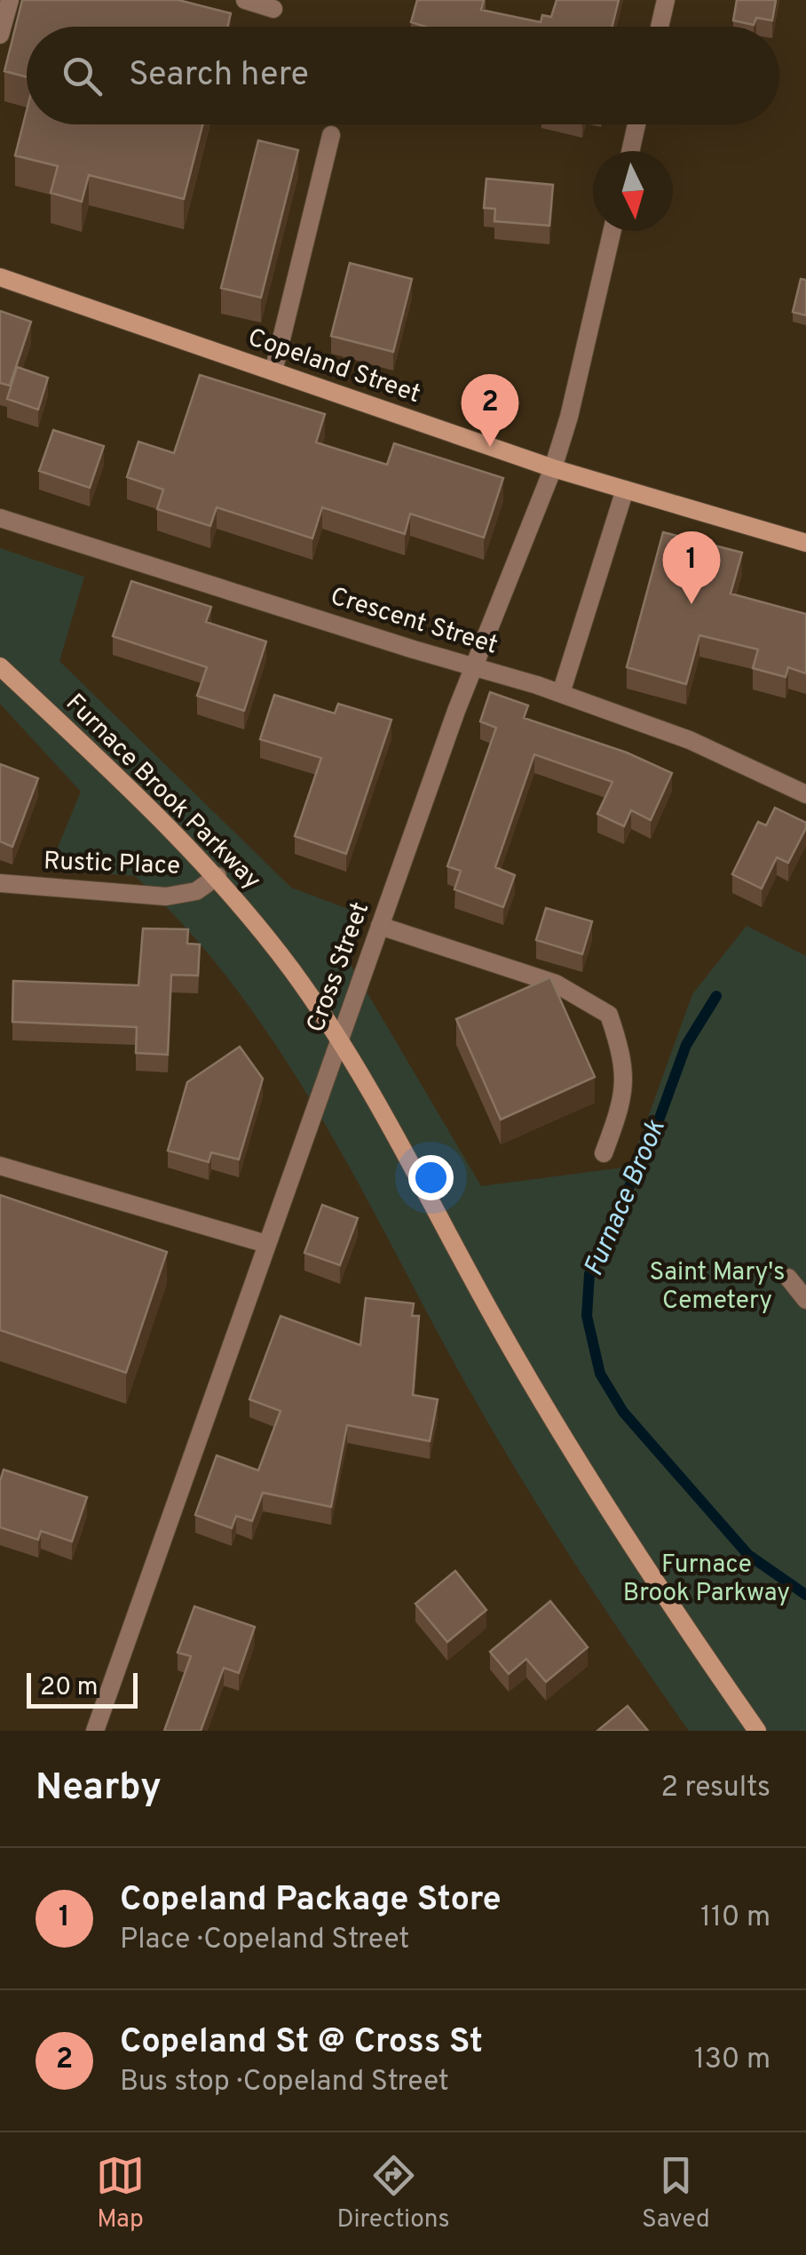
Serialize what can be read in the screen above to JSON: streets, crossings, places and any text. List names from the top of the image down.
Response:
{
  "streets": {
    "main road": ["Copeland Street", "Furnace Brook Parkway"],
    "street": ["Crescent Street", "Rustic Place", "Cross Street"]
  },
  "crossings": [
    ["Copeland Street", "Cross Street"],
    ["Crescent Street", "Cross Street"],
    ["Furnace Brook Parkway", "Rustic Place"],
    ["Furnace Brook Parkway", "Cross Street"]
  ],
  "water": ["Furnace Brook"],
  "parks": ["Saint Mary's Cemetery", "Furnace Brook Parkway"],
  "scale_bar": "20 m",
  "north": "bottom",
  "page": {
    "search": "Search here",
    "pins": ["2", "1"],
    "scale": "20 m",
    "heading": ["Nearby", "2 results"],
    "list": [
      {
        "mark": "1",
        "name": "Copeland Package Store",
        "note": "Place · Copeland Street",
        "value": "110 m"
      },
      {
        "mark": "2",
        "name": "Copeland St @ Cross St",
        "note": "Bus stop · Copeland Street",
        "value": "130 m"
      }
    ],
    "nav": ["Map", "Directions", "Saved"]
  }
}
